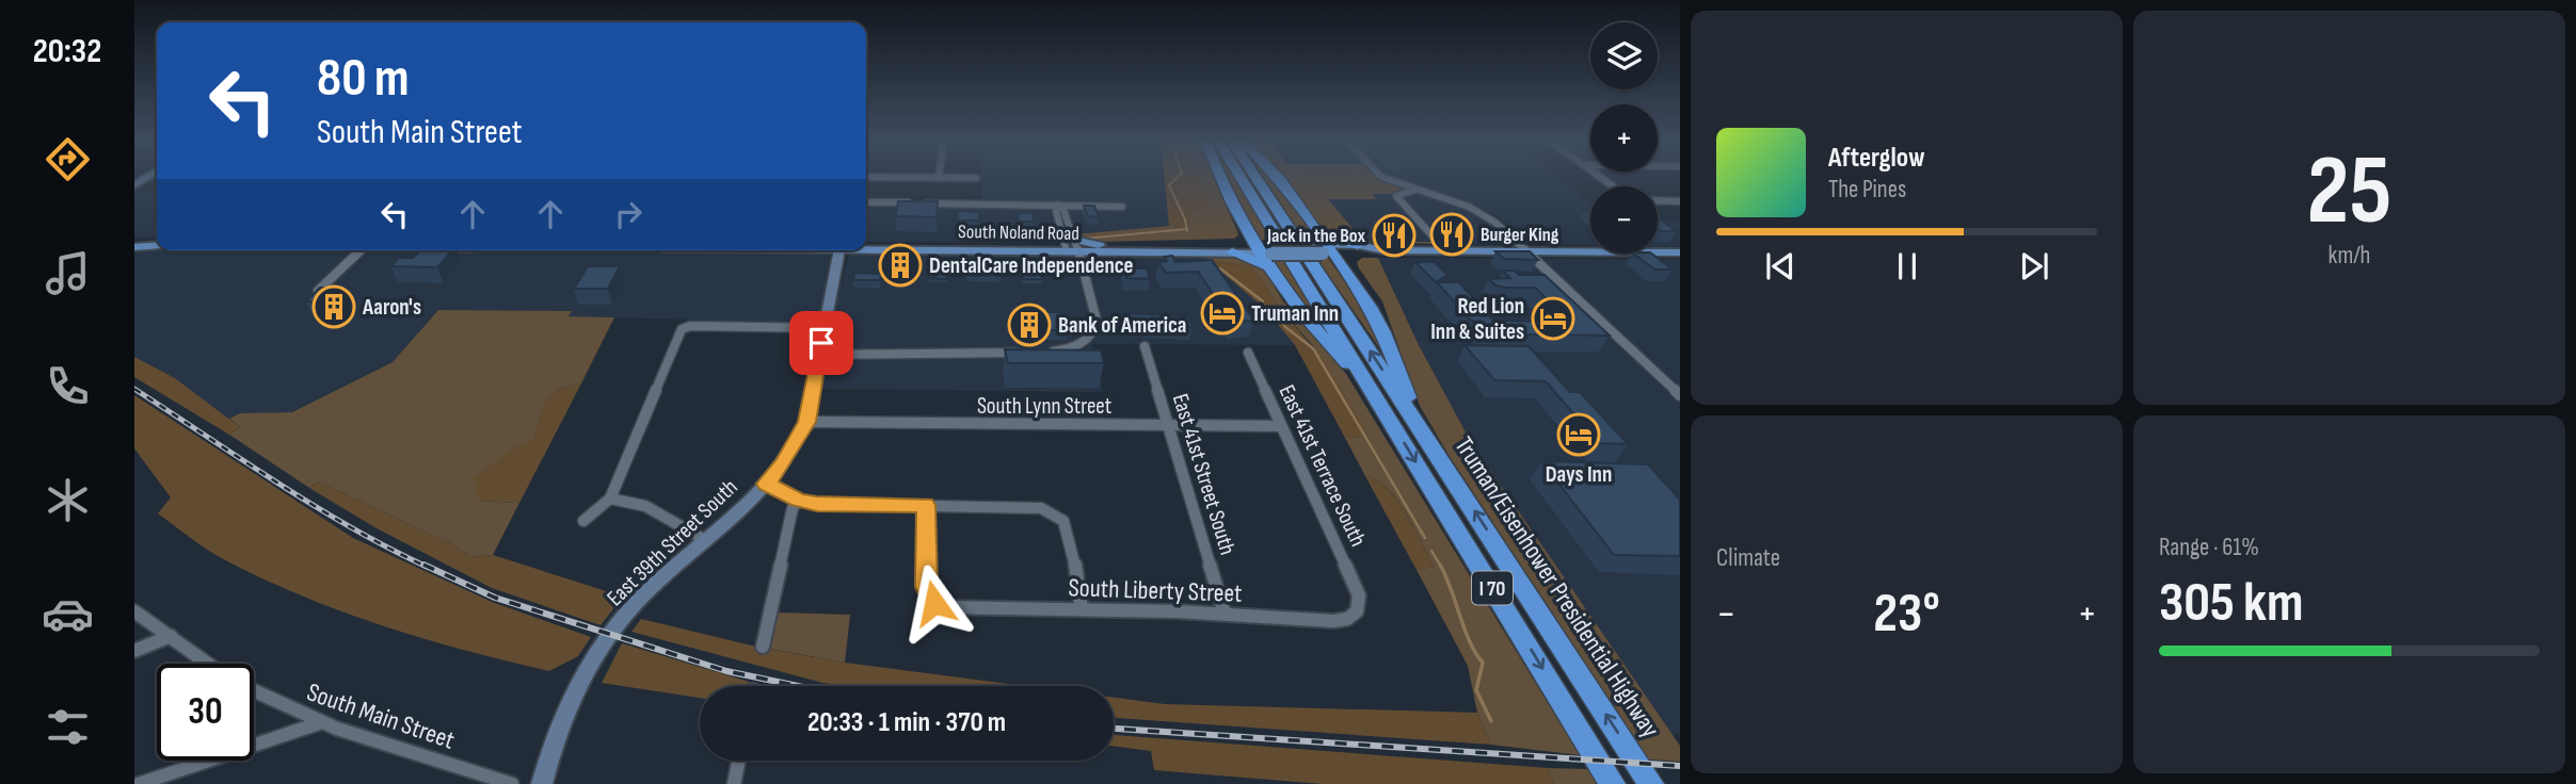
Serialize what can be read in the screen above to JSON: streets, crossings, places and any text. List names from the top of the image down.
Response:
{
  "streets": {
    "highway": ["Truman/Eisenhower Presidential Highway", "I 70"],
    "main road": ["South Noland Road", "East 39th Street South"],
    "street": [
      "South Lynn Street",
      "East 41st Terrace South",
      "East 41st Street South",
      "South Liberty Street",
      "South Main Street"
    ]
  },
  "crossings": [
    ["South Lynn Street", "East 41st Terrace South"],
    ["South Lynn Street", "East 41st Street South"],
    ["South Lynn Street", "East 39th Street South"],
    ["East 41st Terrace South", "South Liberty Street"],
    ["East 41st Street South", "South Liberty Street"],
    ["Truman/Eisenhower Presidential Highway", "I 70"]
  ],
  "places": {
    "restaurant": ["Burger King", "Jack in the Box"],
    "building": ["DentalCare Independence", "Aaron's", "Bank of America"],
    "hotel": ["Truman Inn", "Red Lion Inn & Suites", "Days Inn"]
  },
  "page": {
    "tabs": "20:32",
    "tile": [
      ["25", "km/h"],
      "Climate",
      ["Range · 61%", "305 km"]
    ],
    "map_buttons": ["+", "−"],
    "turn": ["80 m", "South Main Street"],
    "song": ["Afterglow", "The Pines"],
    "heat": ["−", "23°", "+"],
    "limit": "30",
    "trip": "20:33 · 1 min · 370 m"
  }
}
